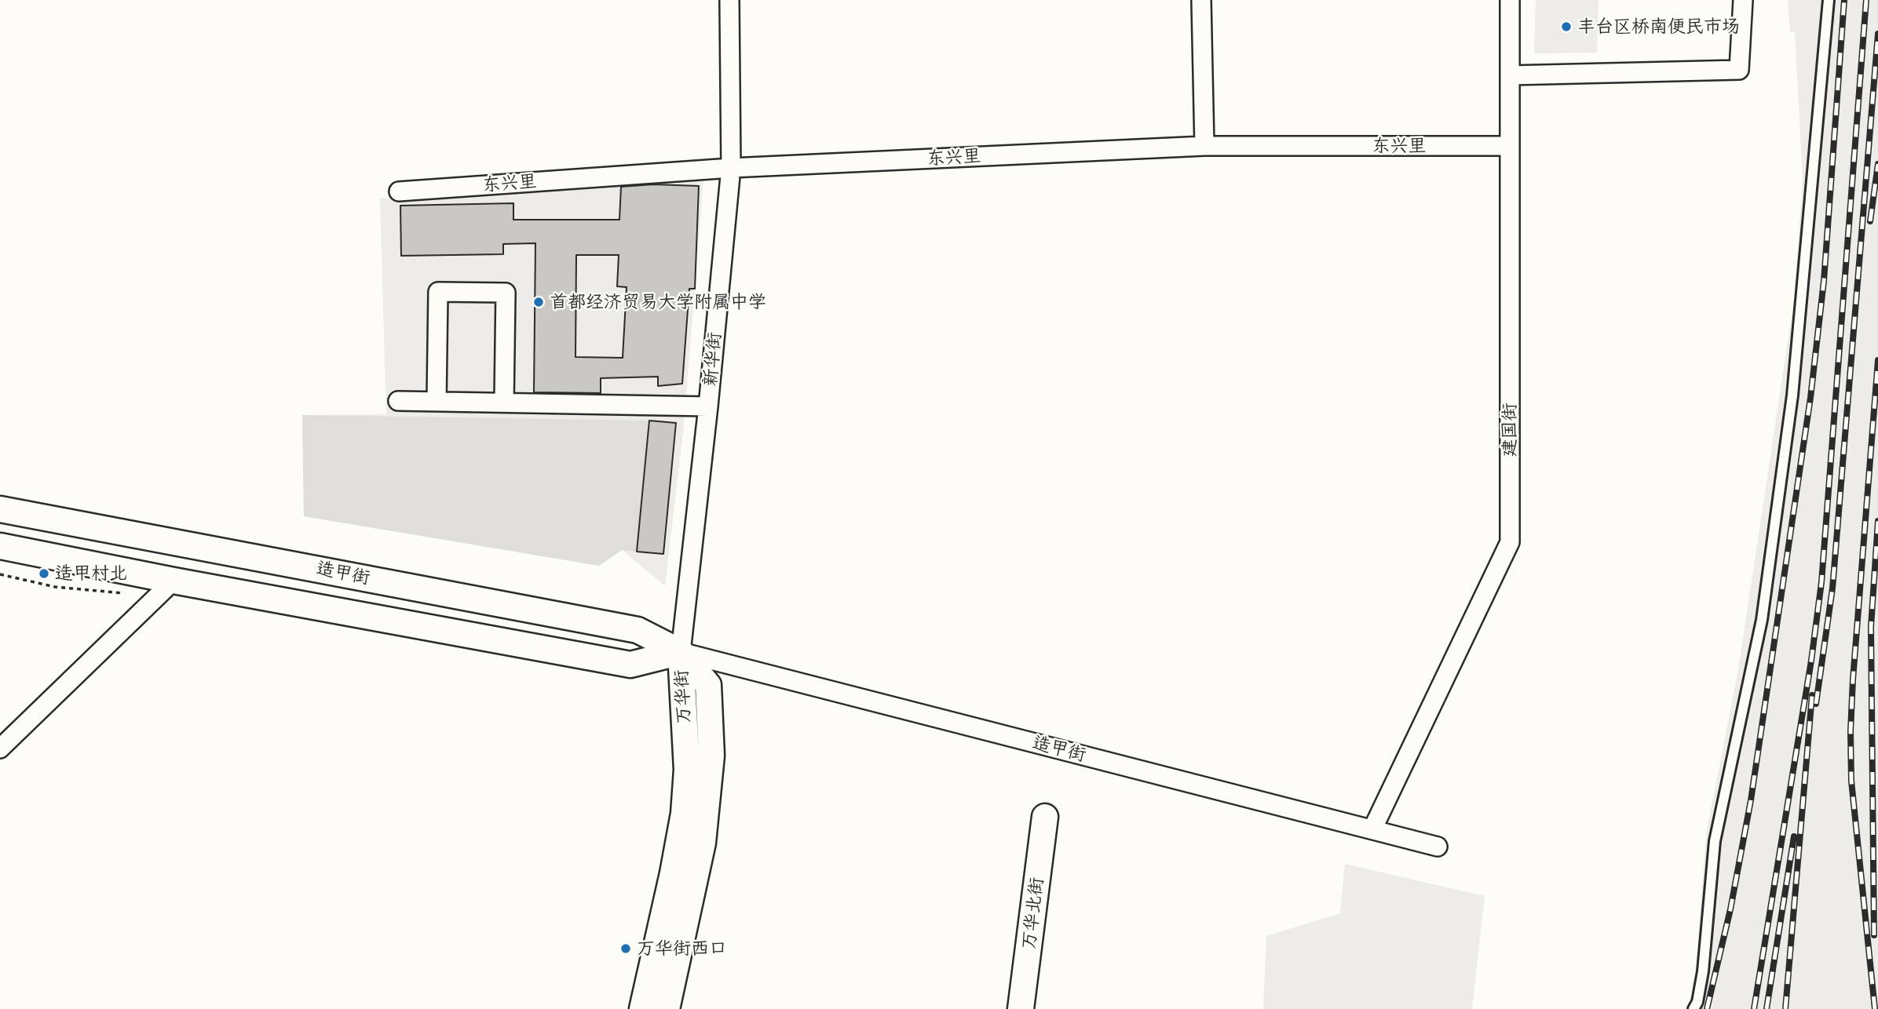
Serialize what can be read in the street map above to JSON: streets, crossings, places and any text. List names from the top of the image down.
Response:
{
  "streets": {
    "main road": ["造甲街", "万华街", "万华北街"],
    "street": ["东兴里", "新华街", "建国街"]
  },
  "crossings": [
    ["东兴里", "新华街"],
    ["东兴里", "建国街"],
    ["新华街", "造甲街"],
    ["新华街", "万华街"],
    ["建国街", "造甲街"],
    ["造甲街", "万华街"]
  ],
  "places": [
    "丰台区桥南便民市场",
    "首都经济贸易大学附属中学",
    "造甲村北",
    "万华街西口"
  ]
}
